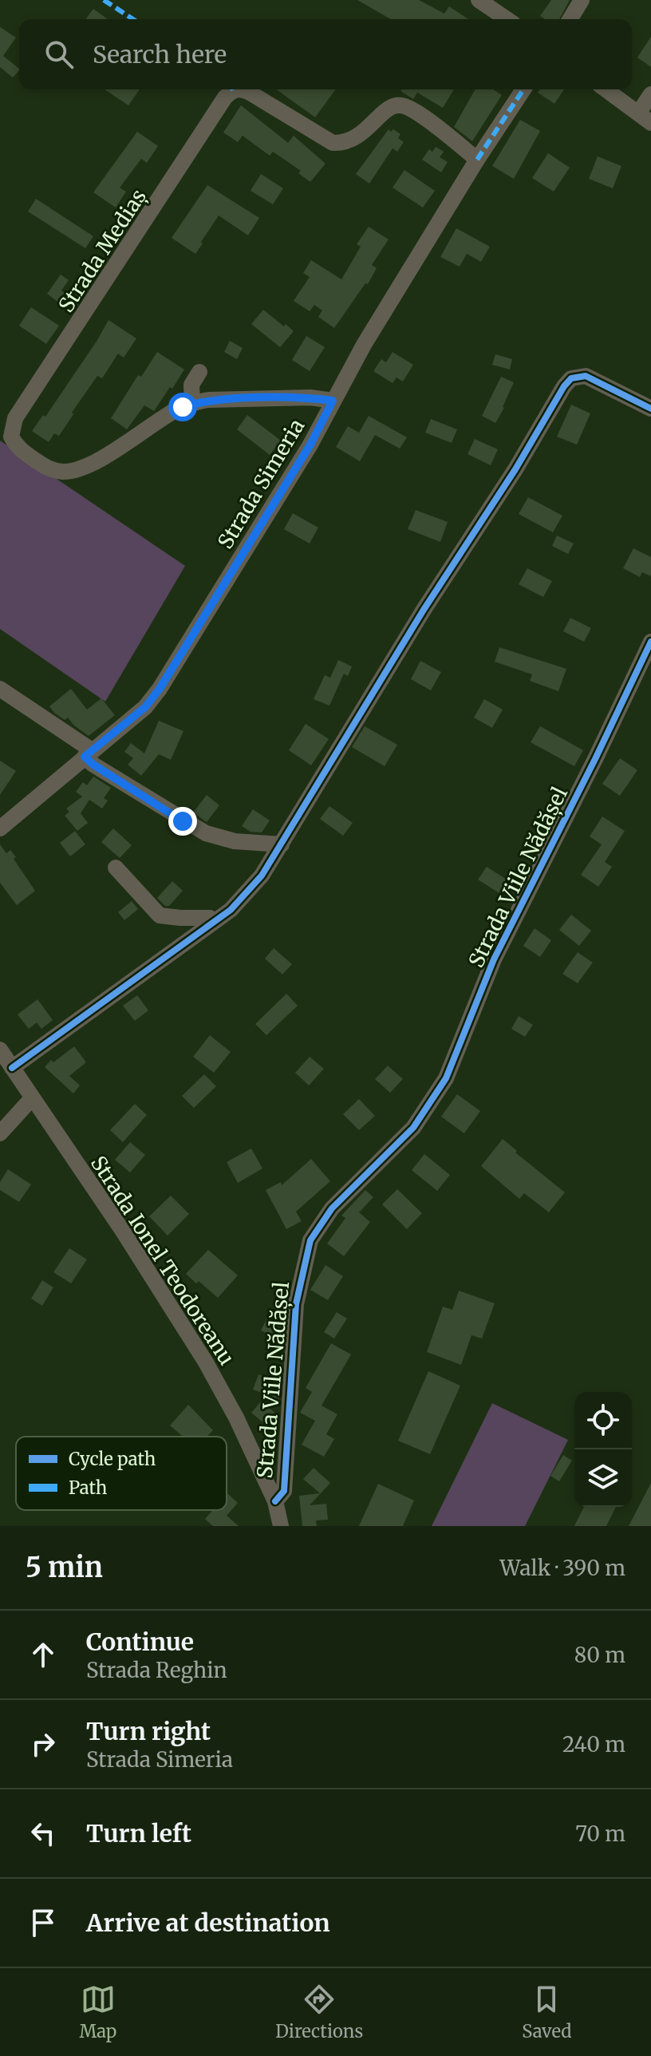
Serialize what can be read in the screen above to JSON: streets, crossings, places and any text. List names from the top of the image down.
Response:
{
  "streets": {
    "street": [
      "Strada Mediaș",
      "Strada Simeria",
      "Strada Viile Nădășel",
      "Strada Ionel Teodoreanu"
    ]
  },
  "crossings": [
    ["Strada Mediaș", "Strada Simeria"],
    ["Strada Viile Nădășel", "Strada Ionel Teodoreanu"]
  ],
  "legend": ["Cycle path", "Path"],
  "page": {
    "search": "Search here",
    "heading": ["5 min", "Walk · 390 m"],
    "list": [
      ["Continue", "Strada Reghin", "80 m"],
      ["Turn right", "Strada Simeria", "240 m"],
      ["Turn left", "70 m"],
      "Arrive at destination"
    ],
    "nav": ["Map", "Directions", "Saved"]
  }
}
